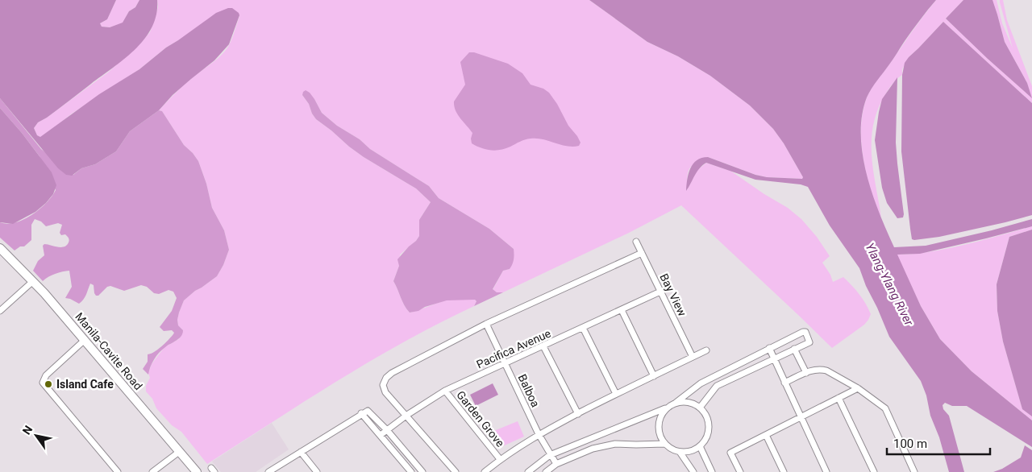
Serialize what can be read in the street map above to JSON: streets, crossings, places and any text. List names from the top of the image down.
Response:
{
  "streets": {
    "main road": ["Manila-Cavite Road"],
    "street": [
      "Bay View",
      "Pacifica Avenue",
      "Balboa",
      "Garden Grove"
    ]
  },
  "crossings": [
    ["Bay View", "Pacifica Avenue"],
    ["Pacifica Avenue", "Balboa"],
    ["Pacifica Avenue", "Garden Grove"]
  ],
  "water": ["Ylang-Ylang River"],
  "places": ["Island Cafe"],
  "scale_bar": "100 m",
  "north": "top left"
}
